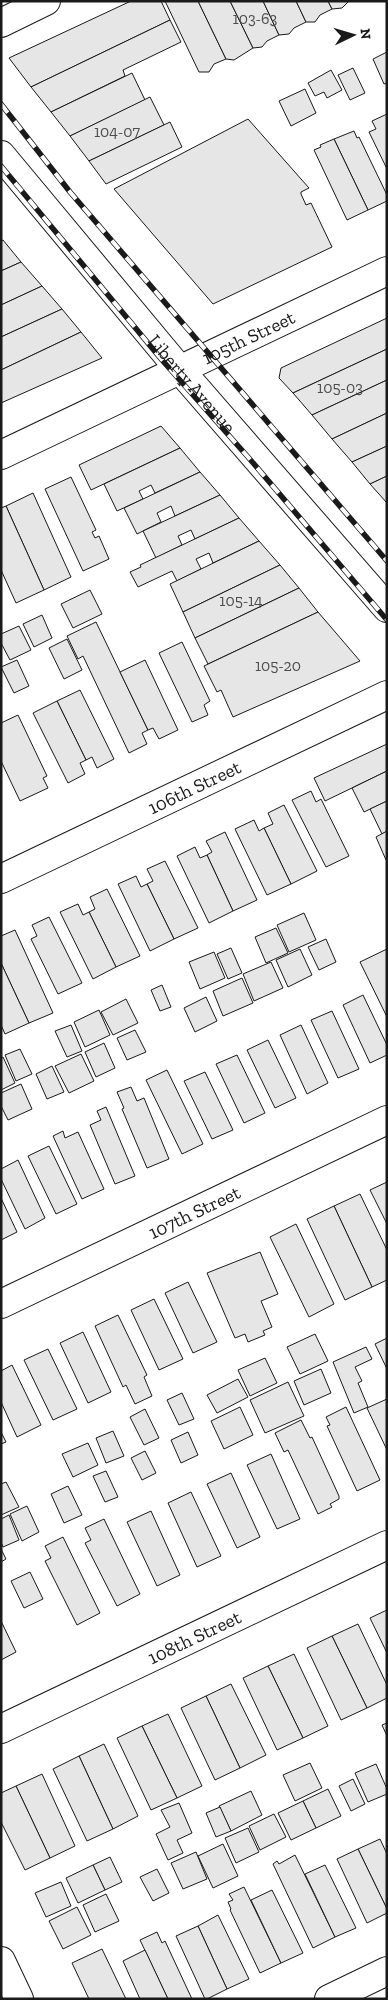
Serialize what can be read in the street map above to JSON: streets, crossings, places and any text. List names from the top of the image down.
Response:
{
  "streets": {
    "street": [
      "105th Street",
      "Liberty Avenue",
      "106th Street",
      "107th Street",
      "108th Street"
    ]
  },
  "crossings": [
    ["105th Street", "Liberty Avenue"]
  ],
  "house_numbers": [
    "103-63",
    "104-07",
    "105-03",
    "105-14",
    "105-20"
  ],
  "north": "right"
}
